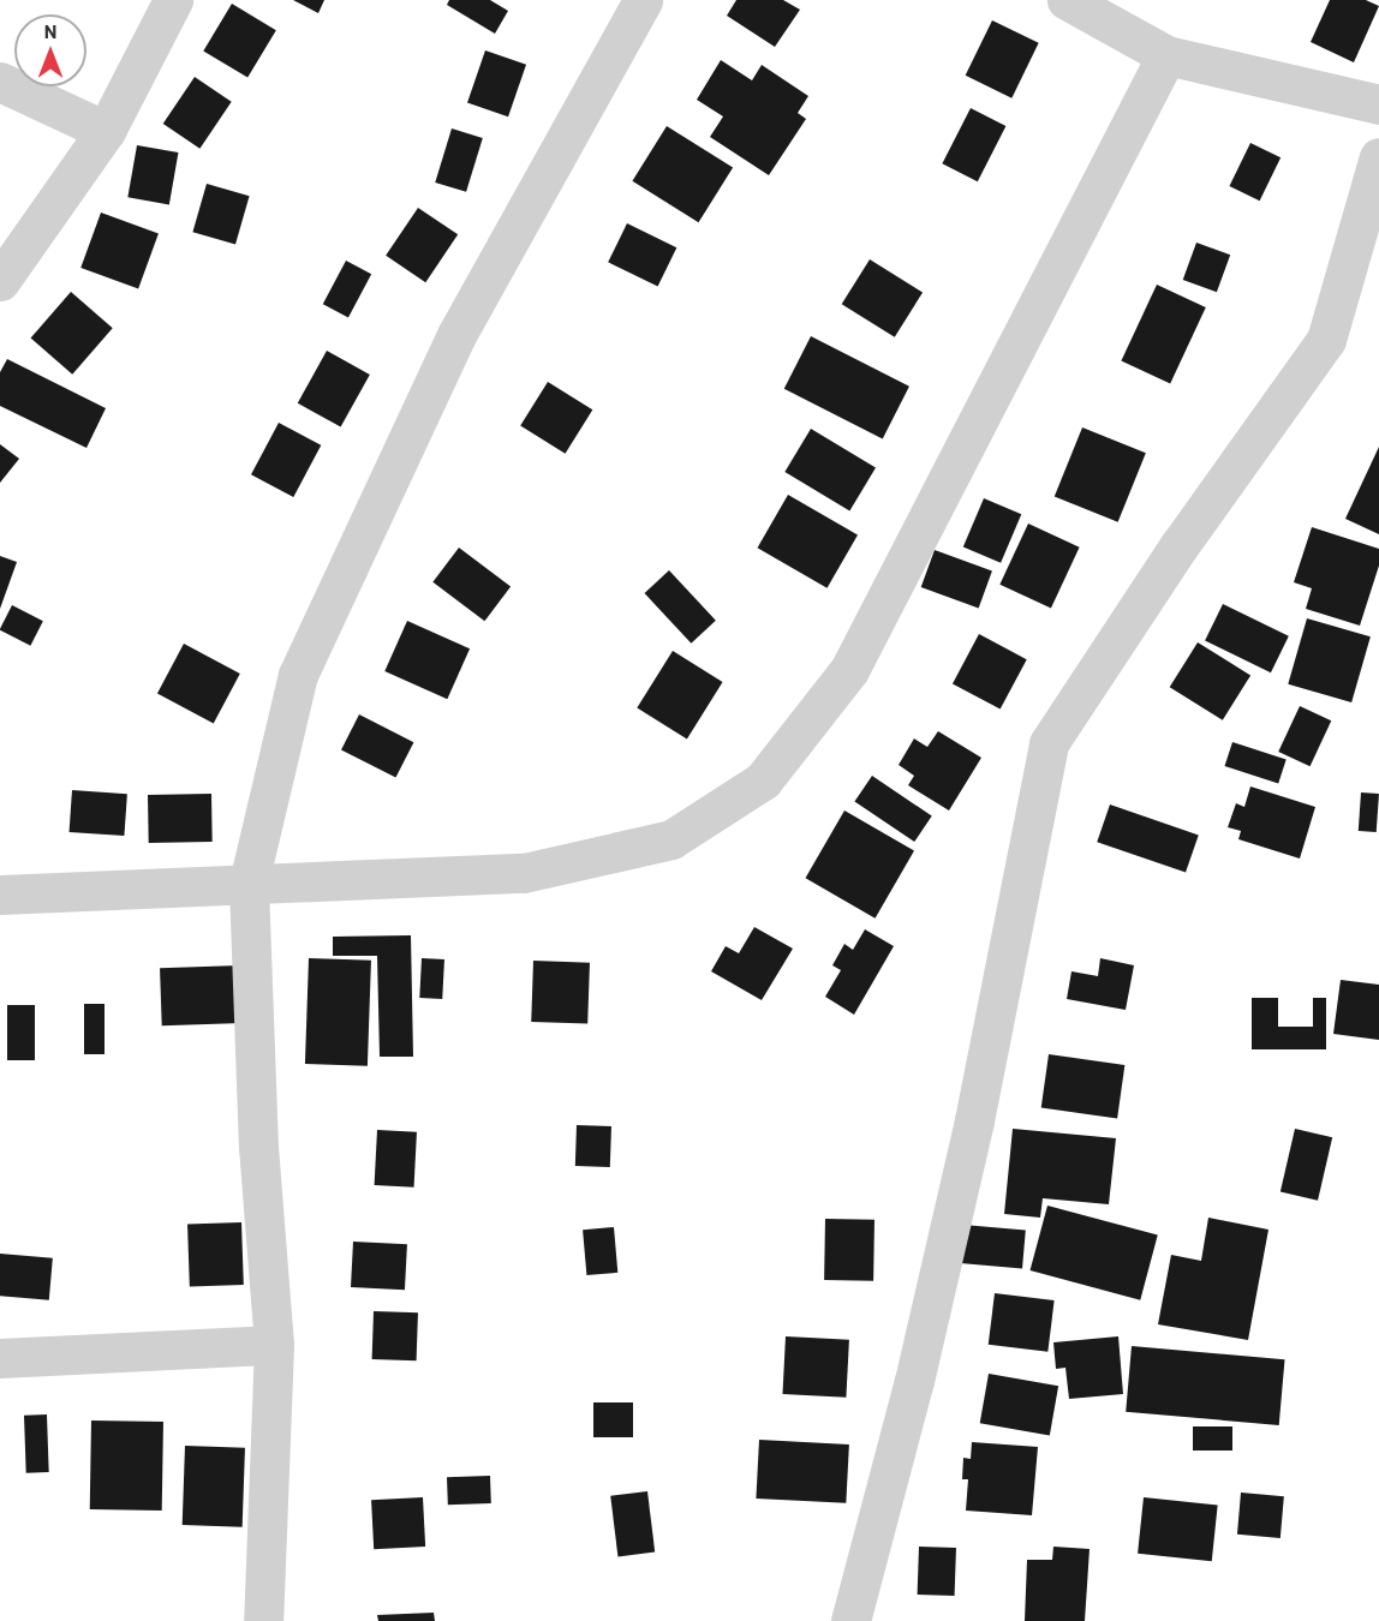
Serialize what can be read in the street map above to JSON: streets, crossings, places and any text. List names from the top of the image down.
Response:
{
  "north": "top"
}
